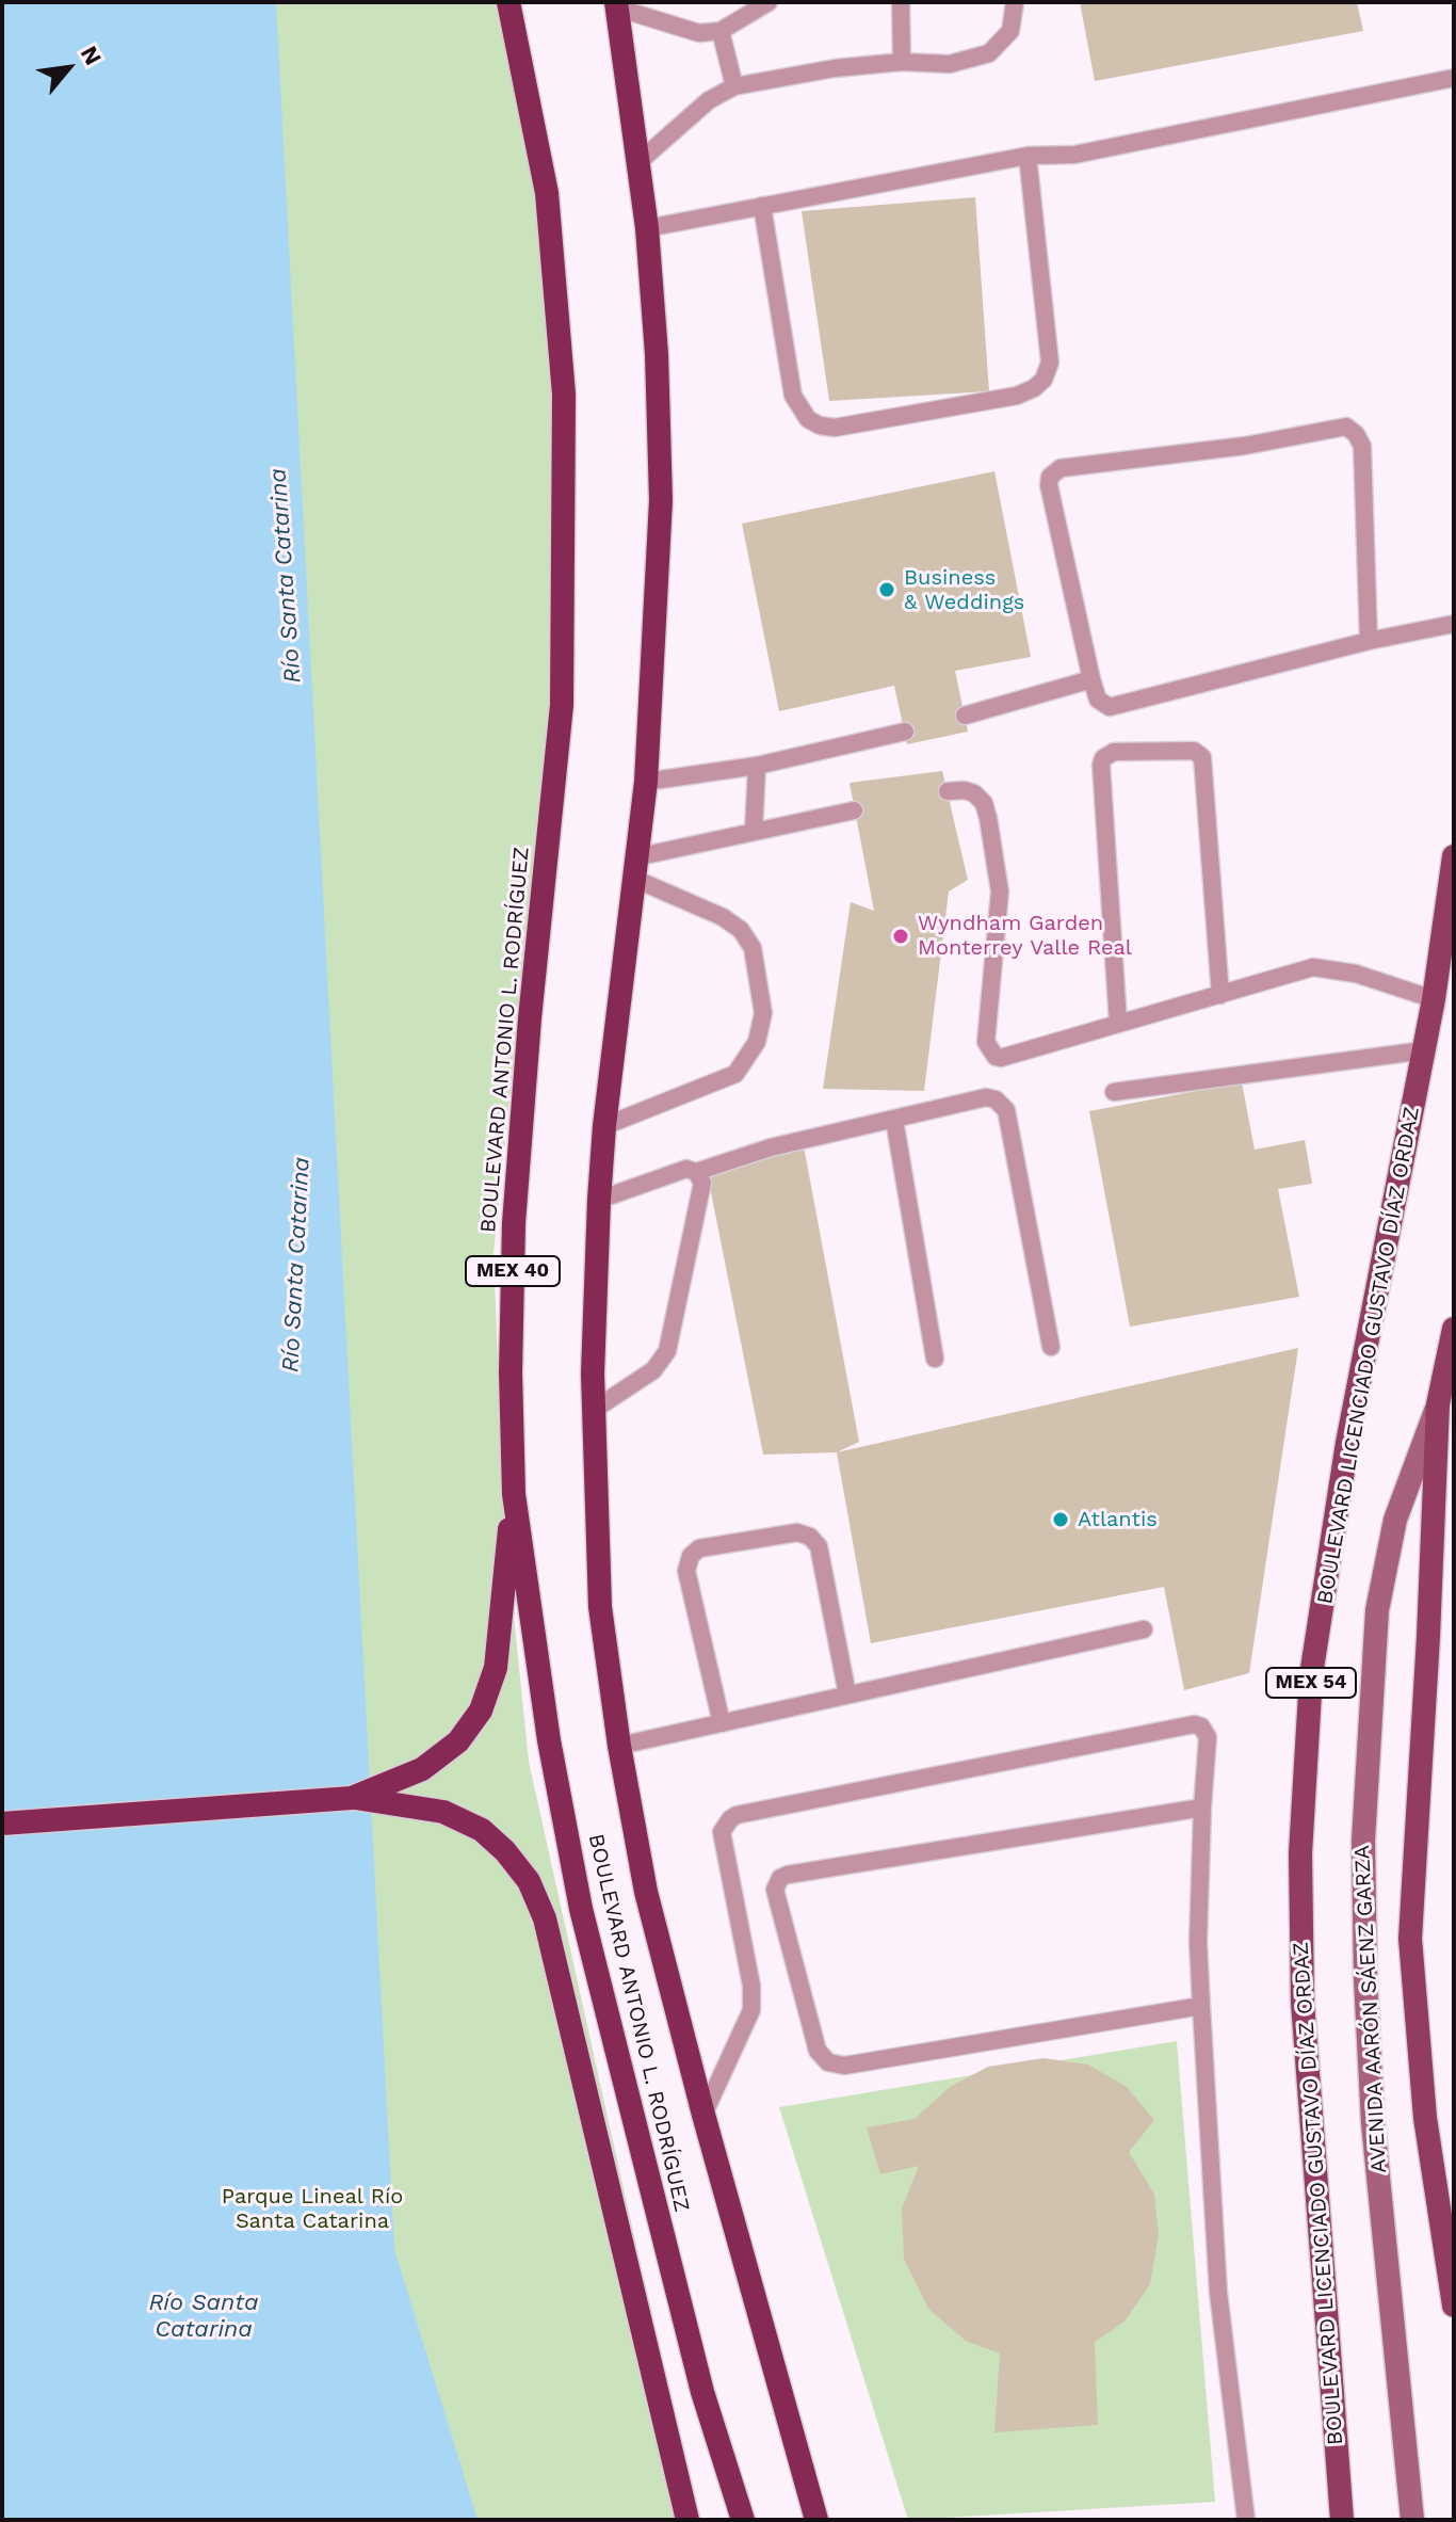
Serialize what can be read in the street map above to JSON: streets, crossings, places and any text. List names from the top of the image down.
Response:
{
  "streets": {
    "highway": ["BOULEVARD ANTONIO L. RODRÍGUEZ", "MEX 40"],
    "main road": ["BOULEVARD LICENCIADO GUSTAVO DÍAZ ORDAZ", "MEX 54", "AVENIDA AARÓN SÁENZ GARZA"]
  },
  "water": ["Río Santa Catarina"],
  "parks": ["Parque Lineal Río Santa Catarina"],
  "places": ["Business & Weddings", "Wyndham Garden Monterrey Valle Real", "Atlantis"],
  "north": "top right"
}
